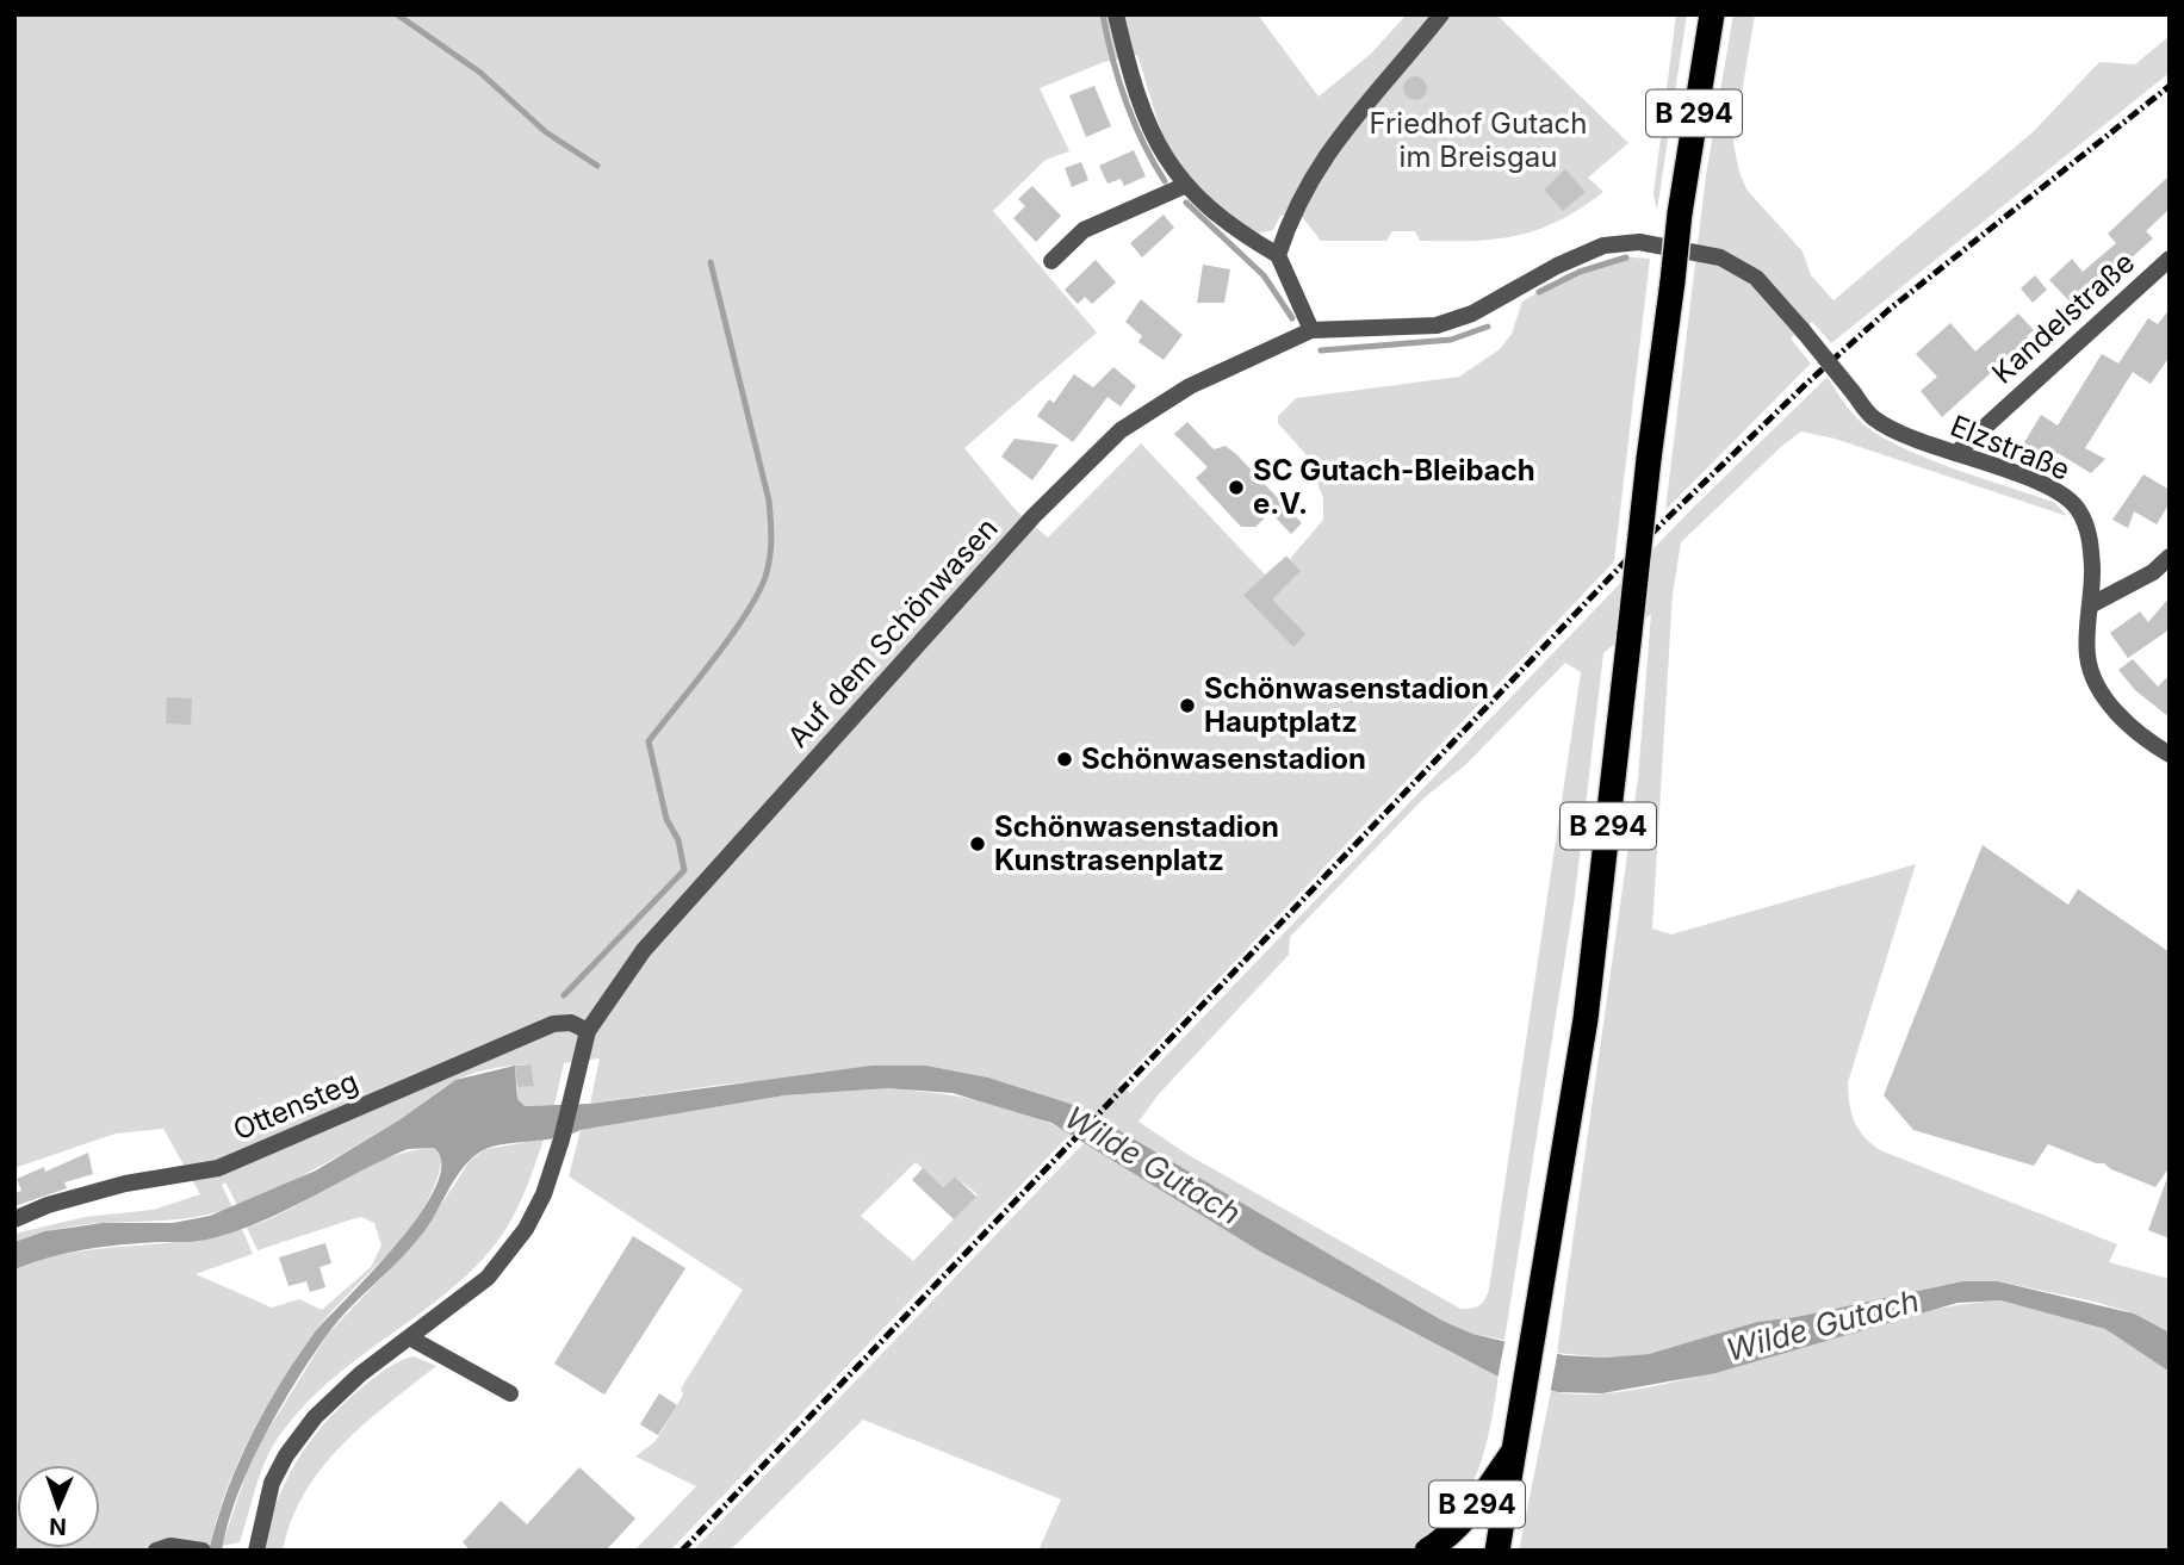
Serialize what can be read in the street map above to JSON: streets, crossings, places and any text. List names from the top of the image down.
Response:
{
  "streets": {
    "highway": ["B 294"],
    "street": [
      "Kandelstraße",
      "Elzstraße",
      "Auf dem Schönwasen",
      "Ottensteg"
    ]
  },
  "crossings": [
    ["Kandelstraße", "Elzstraße"],
    ["Elzstraße", "Auf dem Schönwasen"],
    ["Auf dem Schönwasen", "Ottensteg"]
  ],
  "water": ["Wilde Gutach"],
  "parks": ["Friedhof Gutach im Breisgau"],
  "places": [
    "SC Gutach-Bleibach e.V.",
    "Schönwasenstadion Hauptplatz",
    "Schönwasenstadion",
    "Schönwasenstadion Kunstrasenplatz"
  ],
  "north": "bottom"
}
